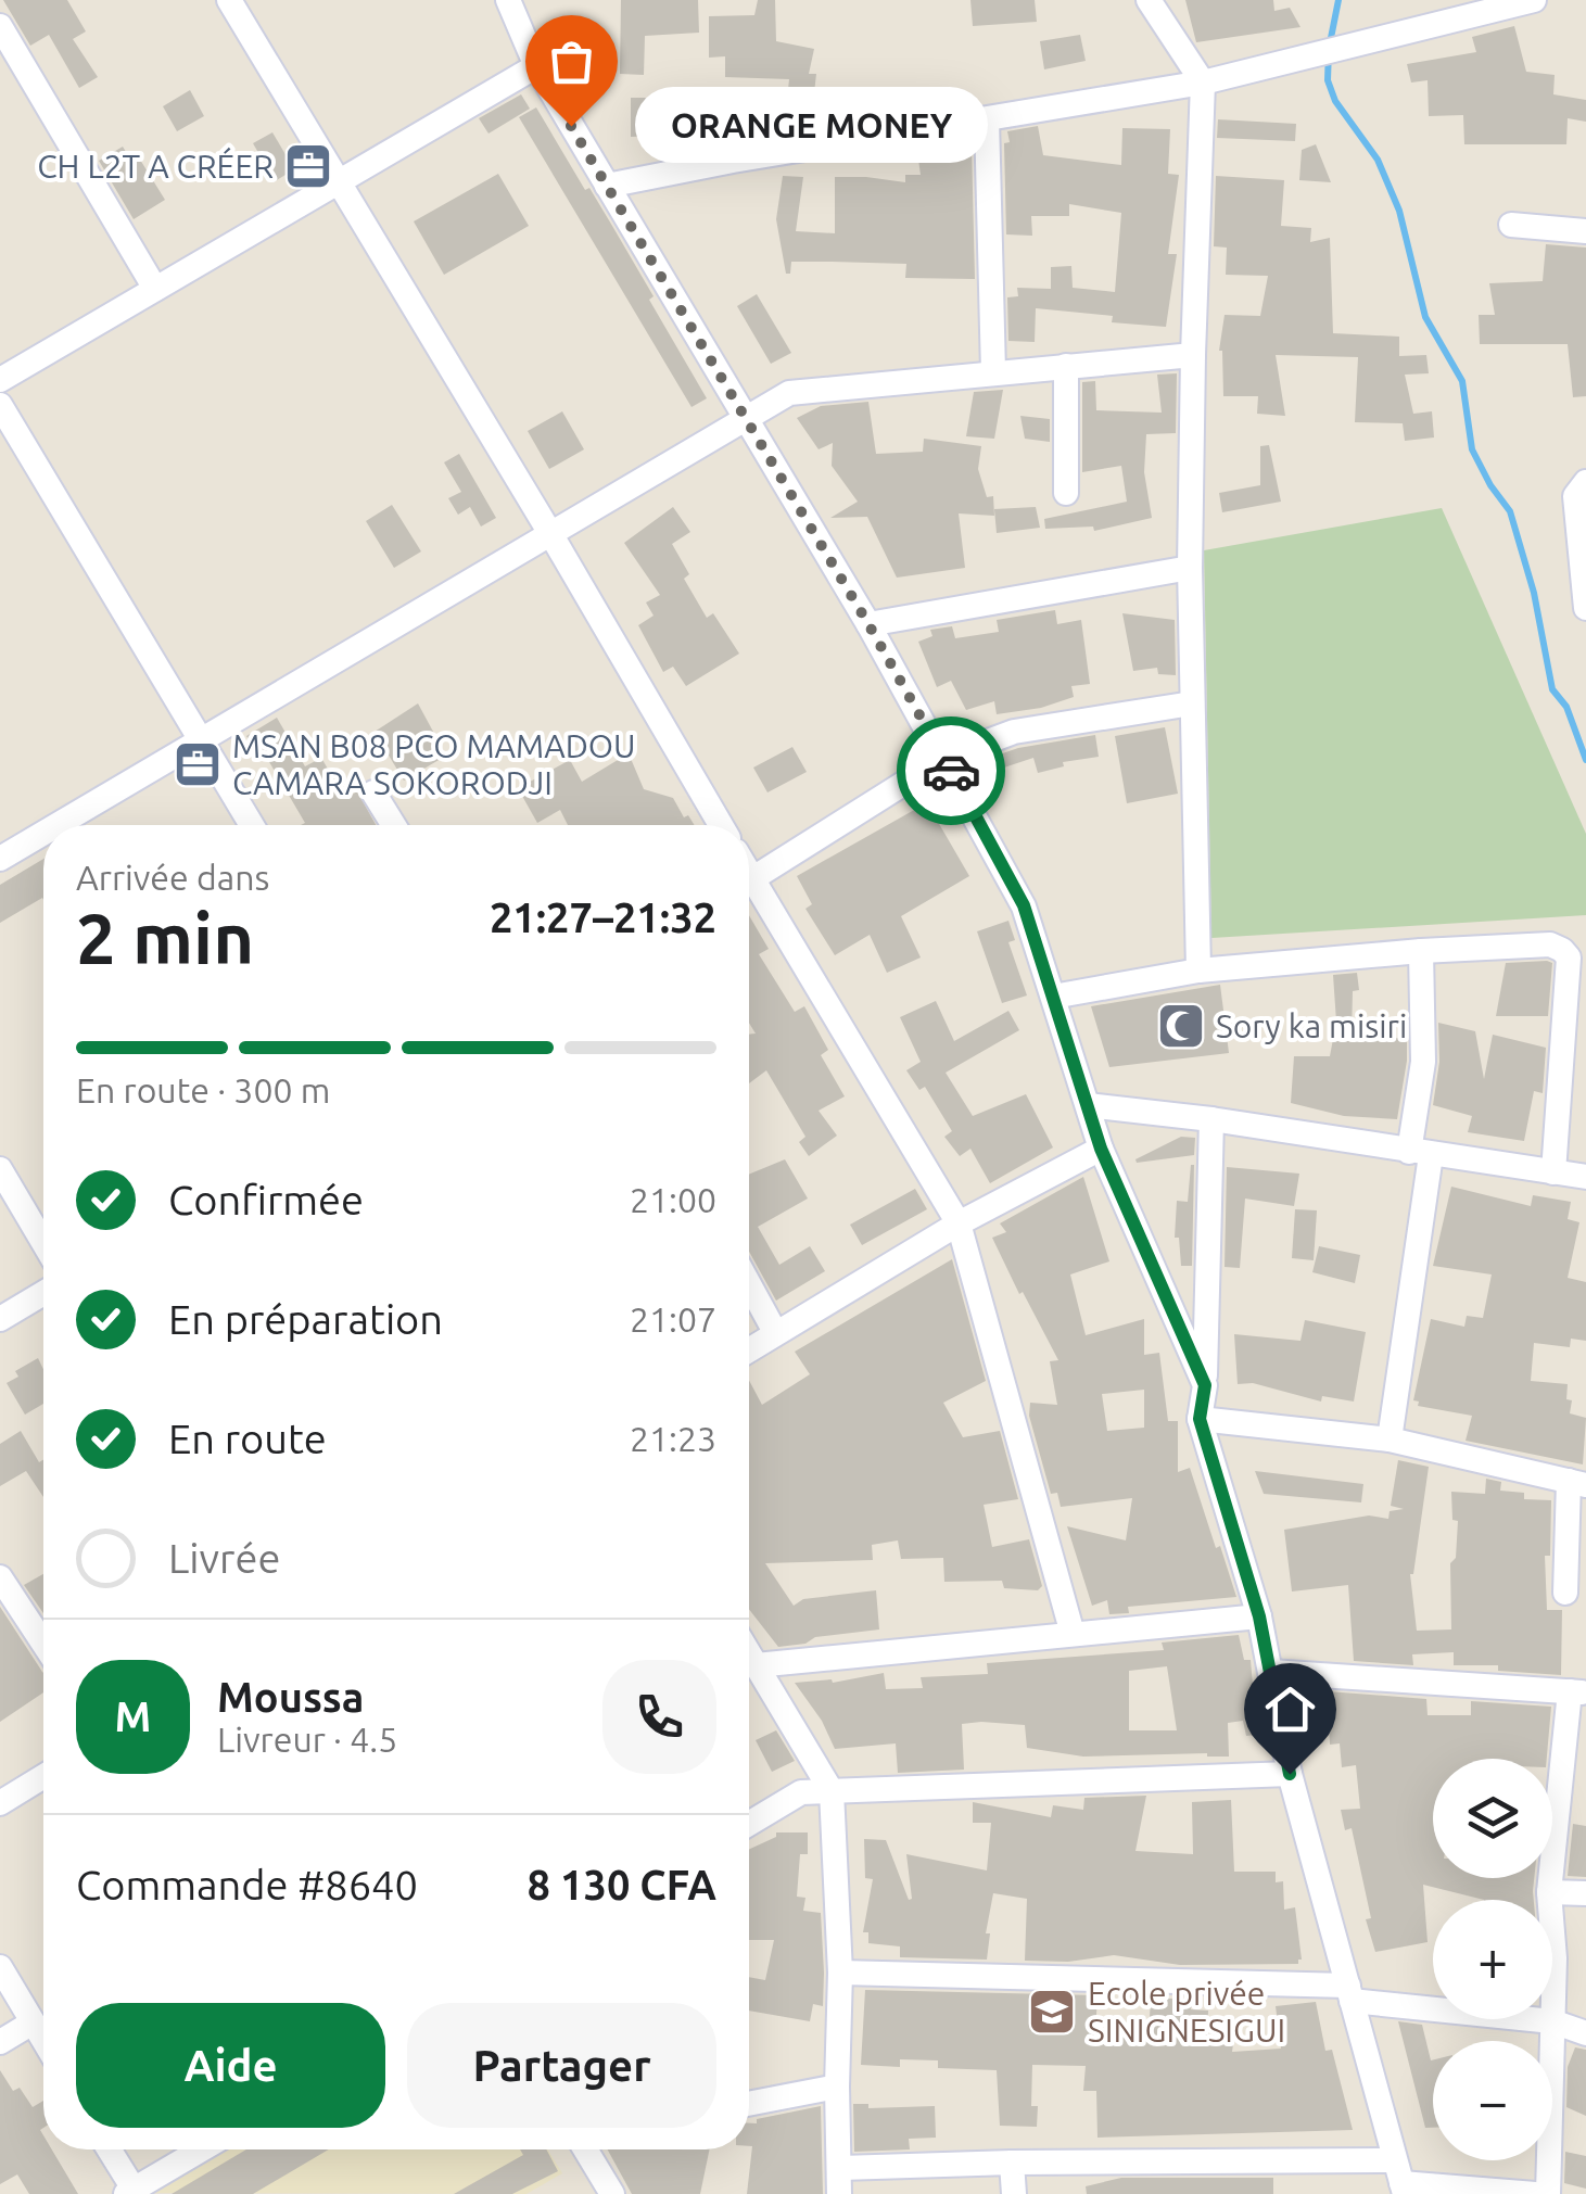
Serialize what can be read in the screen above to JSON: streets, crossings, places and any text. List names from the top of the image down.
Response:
{
  "places": {
    "other": ["ORANGE MONEY"],
    "office": ["CH L2T A CRÉER", "MSAN B08 PCO MAMADOU CAMARA SOKORODJI"],
    "mosque": ["Sory ka misiri"],
    "school or university": ["Ecole privée SINIGNESIGUI"]
  },
  "page": {
    "bubble": "ORANGE MONEY",
    "heading": ["2 min", "Arrivée dans", "21:27–21:32"],
    "panel": [
      "Moussa",
      "Livreur · 4.5",
      "Commande #8640",
      "8 130 CFA"
    ],
    "bar": "En route · 300 m",
    "list": [
      ["Confirmée", "21:00"],
      ["En préparation", "21:07"],
      ["En route", "21:23"],
      "Livrée"
    ],
    "round": "M",
    "map_buttons": ["+", "−"],
    "buttons": ["Aide", "Partager"]
  }
}
